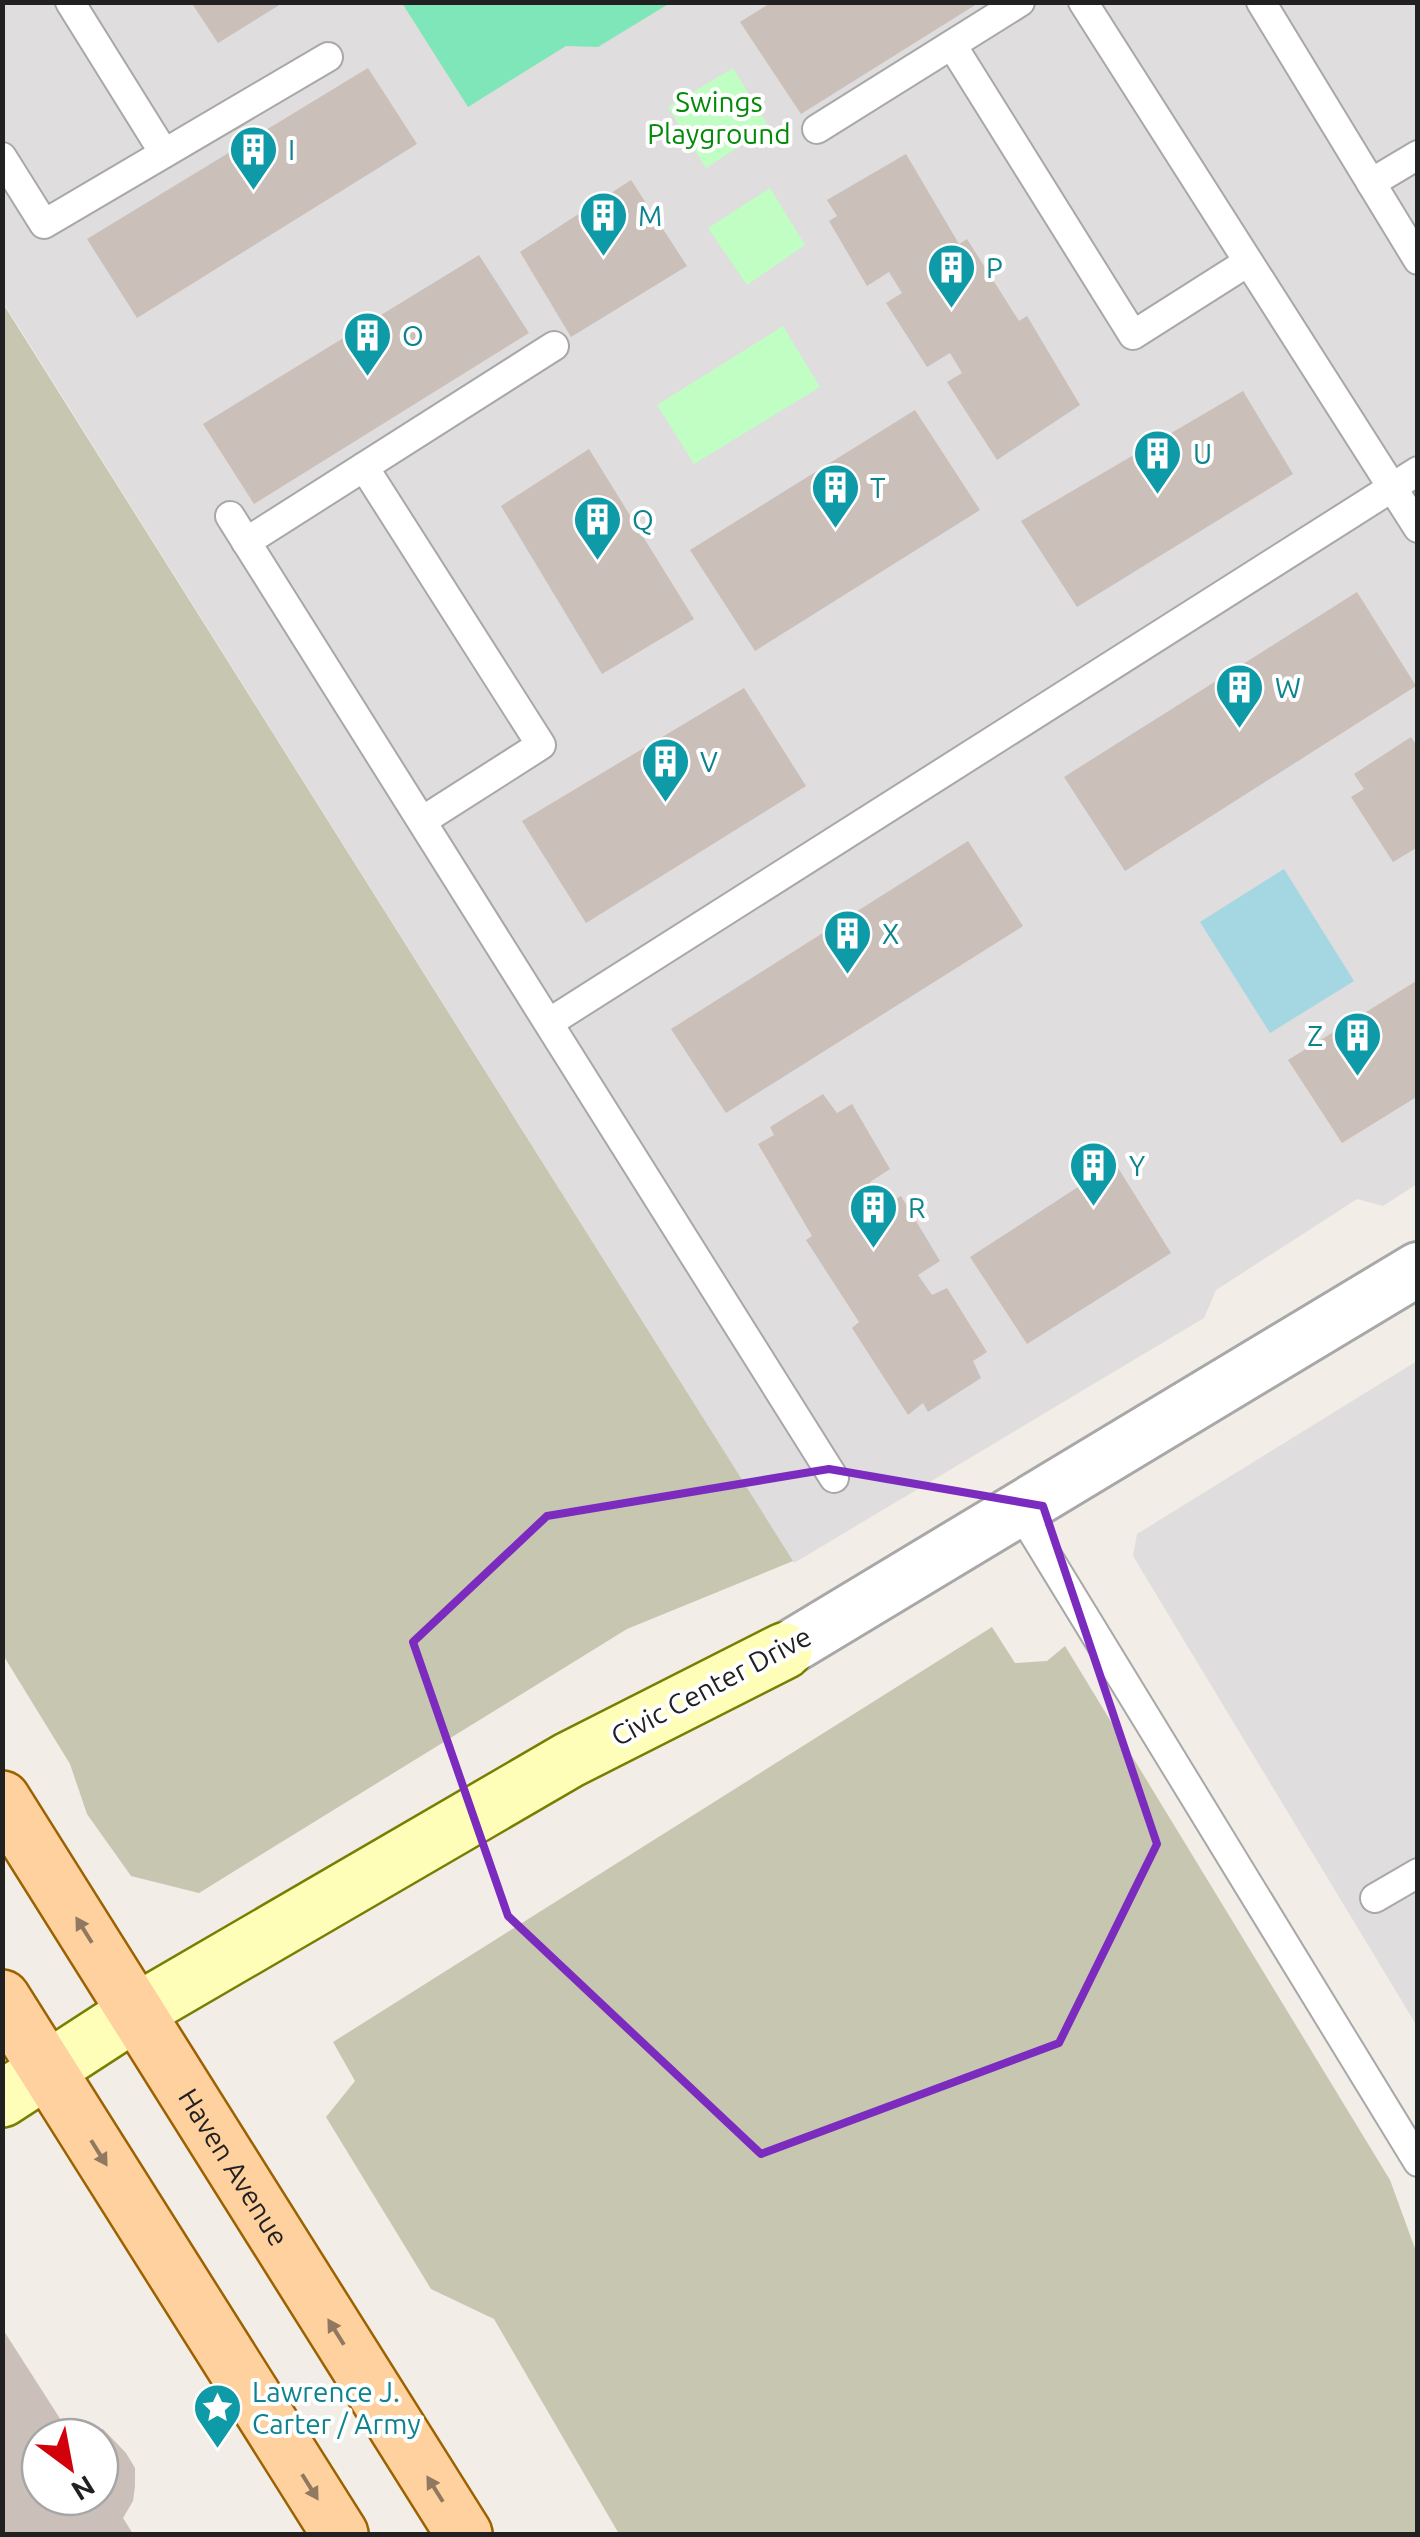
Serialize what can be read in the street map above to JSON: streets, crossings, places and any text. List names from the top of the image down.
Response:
{
  "streets": {
    "main road": ["Haven Avenue"],
    "street": ["Civic Center Drive"]
  },
  "crossings": [
    ["Civic Center Drive", "Haven Avenue"]
  ],
  "parks": ["Swings Playground"],
  "places": {
    "building": [
      "I",
      "M",
      "P",
      "O",
      "U",
      "T",
      "Q",
      "W",
      "V",
      "X",
      "Z",
      "Y",
      "R"
    ],
    "place": ["Lawrence J. Carter / Army"]
  },
  "north": "bottom right"
}
